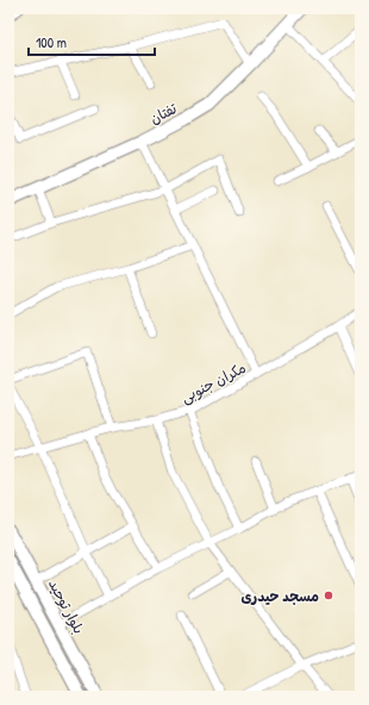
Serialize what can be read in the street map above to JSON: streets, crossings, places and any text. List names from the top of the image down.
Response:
{
  "streets": {
    "street": ["تفتان", "مکران جنوبی", "بلوار توحید"]
  },
  "places": ["مسجد حیدری"],
  "scale_bar": "100 m"
}
